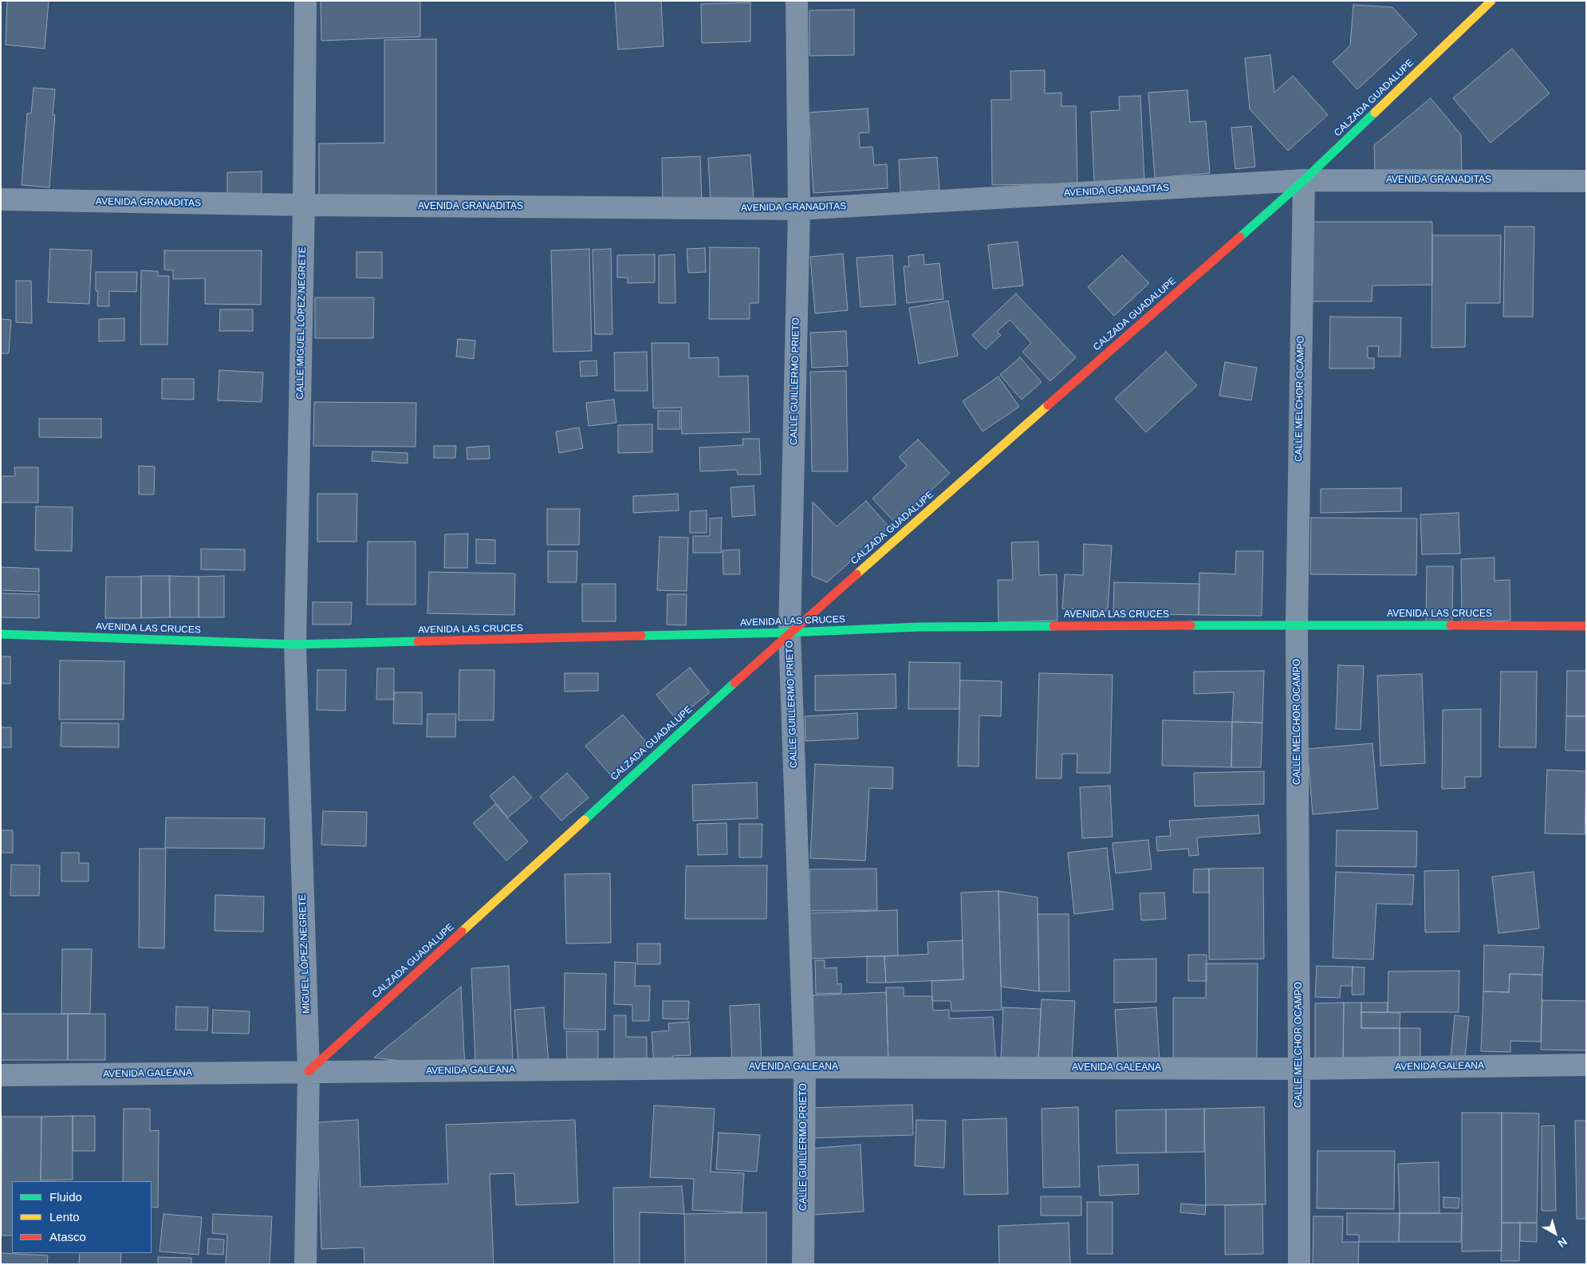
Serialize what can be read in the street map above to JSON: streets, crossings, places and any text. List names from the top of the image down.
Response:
{
  "streets": {
    "street": [
      "CALZADA GUADALUPE",
      "AVENIDA GRANADITAS",
      "CALLE MIGUEL LÓPEZ NEGRETE",
      "CALLE GUILLERMO PRIETO",
      "CALLE MELCHOR OCAMPO",
      "AVENIDA LAS CRUCES",
      "MIGUEL LÓPEZ NEGRETE",
      "AVENIDA GALEANA"
    ]
  },
  "crossings": [
    ["CALZADA GUADALUPE", "AVENIDA GRANADITAS"],
    ["CALZADA GUADALUPE", "CALLE GUILLERMO PRIETO"],
    ["CALZADA GUADALUPE", "CALLE MELCHOR OCAMPO"],
    ["CALZADA GUADALUPE", "AVENIDA LAS CRUCES"],
    ["CALZADA GUADALUPE", "MIGUEL LÓPEZ NEGRETE"],
    ["CALZADA GUADALUPE", "AVENIDA GALEANA"],
    ["AVENIDA GRANADITAS", "CALLE MIGUEL LÓPEZ NEGRETE"],
    ["AVENIDA GRANADITAS", "CALLE GUILLERMO PRIETO"],
    ["AVENIDA GRANADITAS", "CALLE MELCHOR OCAMPO"],
    ["CALLE MIGUEL LÓPEZ NEGRETE", "AVENIDA LAS CRUCES"],
    ["CALLE MIGUEL LÓPEZ NEGRETE", "MIGUEL LÓPEZ NEGRETE"],
    ["CALLE GUILLERMO PRIETO", "AVENIDA LAS CRUCES"],
    ["CALLE GUILLERMO PRIETO", "AVENIDA GALEANA"],
    ["CALLE MELCHOR OCAMPO", "AVENIDA LAS CRUCES"],
    ["CALLE MELCHOR OCAMPO", "AVENIDA GALEANA"],
    ["AVENIDA LAS CRUCES", "MIGUEL LÓPEZ NEGRETE"],
    ["MIGUEL LÓPEZ NEGRETE", "AVENIDA GALEANA"]
  ],
  "legend": ["Fluido", "Lento", "Atasco"],
  "north": "bottom right"
}
